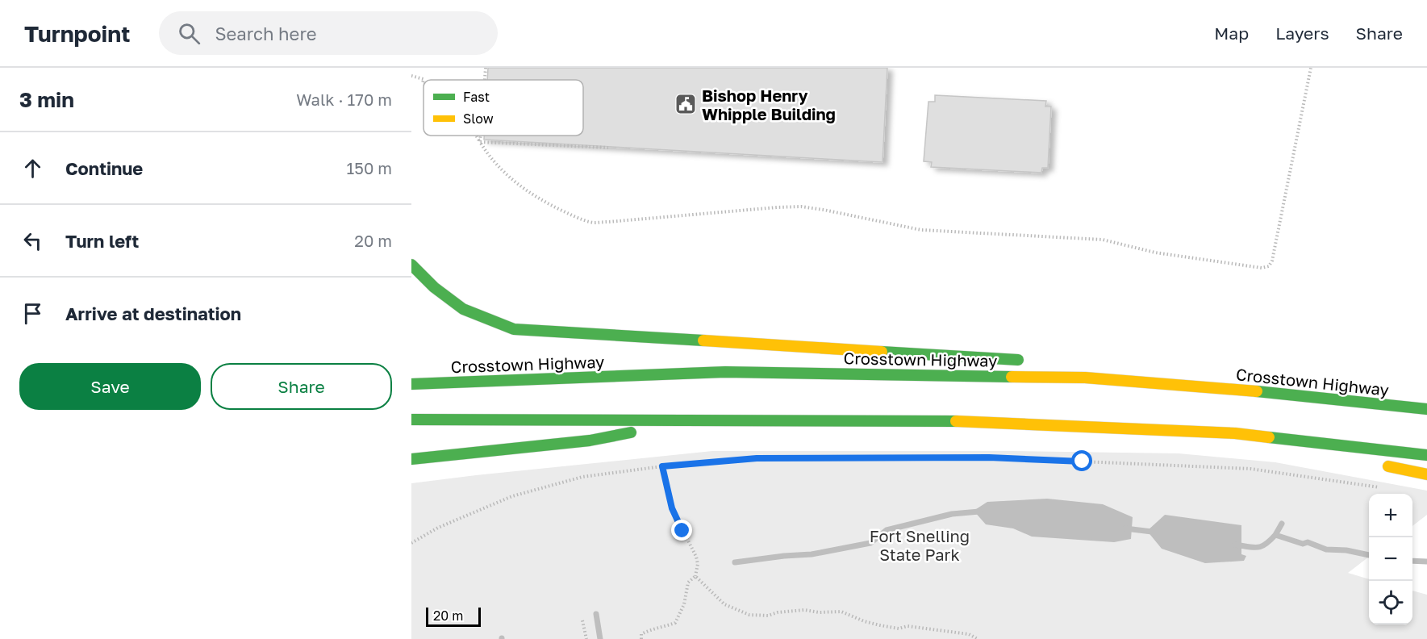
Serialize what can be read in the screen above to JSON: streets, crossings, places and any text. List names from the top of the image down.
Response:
{
  "streets": {
    "highway": ["Crosstown Highway"]
  },
  "parks": ["Fort Snelling State Park"],
  "places": {
    "public building": ["Bishop Henry Whipple Building"]
  },
  "legend": ["Fast", "Slow"],
  "scale_bar": "20 m",
  "page": {
    "header": "Turnpoint",
    "search": "Search here",
    "nav": ["Map", "Layers", "Share"],
    "heading": ["3 min", "Walk · 170 m"],
    "list": [
      ["Continue", "150 m"],
      ["Turn left", "20 m"],
      "Arrive at destination"
    ],
    "buttons": ["Save", "Share"],
    "map_buttons": ["+", "−"],
    "scale": "20 m"
  }
}
